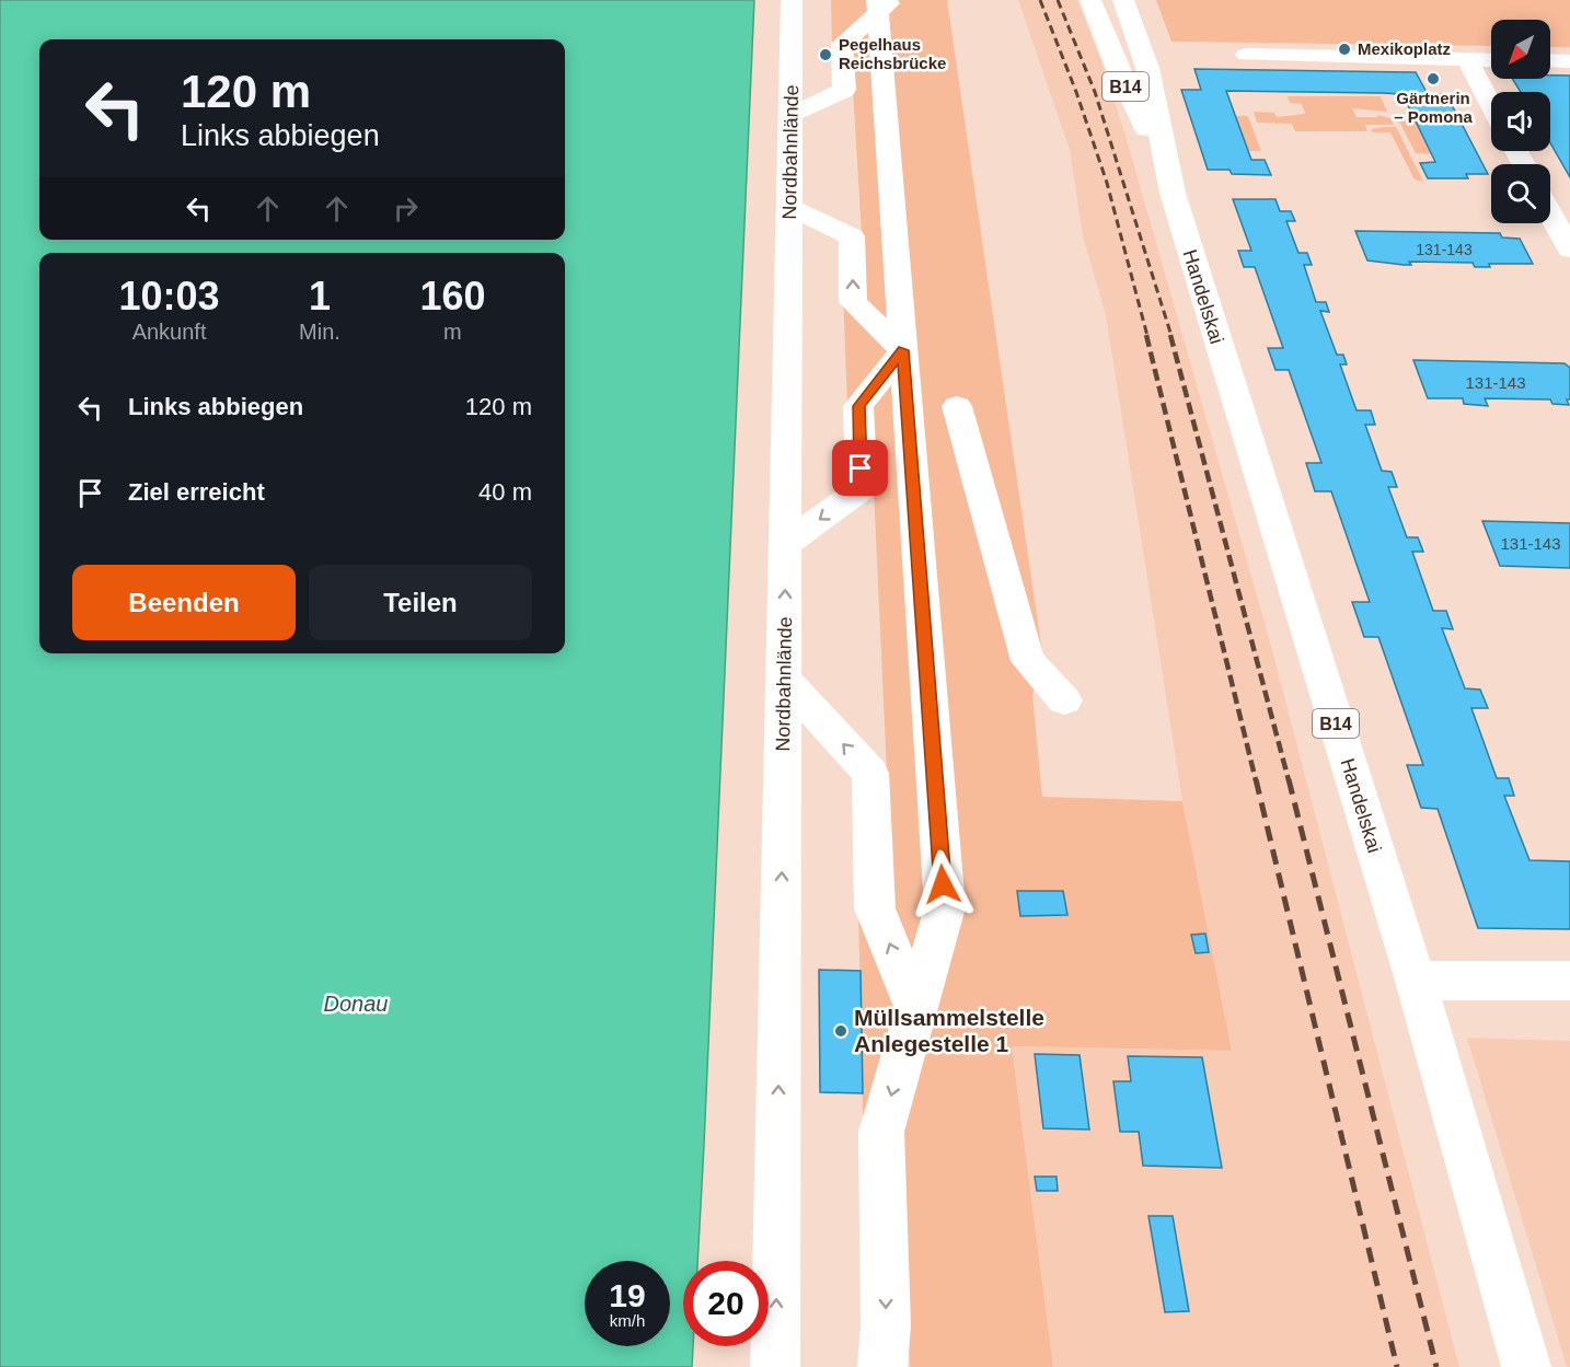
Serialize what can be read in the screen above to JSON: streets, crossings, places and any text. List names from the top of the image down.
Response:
{
  "streets": {
    "main road": ["B14", "Nordbahnlände", "Handelskai"]
  },
  "water": ["Donau"],
  "places": [
    "Mexikoplatz",
    "Pegelhaus Reichsbrücke",
    "Gärtnerin – Pomona",
    "Müllsammelstelle Anlegestelle 1"
  ],
  "house_numbers": ["131-143", "131-143", "131-143"],
  "north": "bottom left",
  "page": {
    "turn": ["120 m", "Links abbiegen"],
    "eta": [
      "10:03",
      "Ankunft",
      "1",
      "Min.",
      "160",
      "m"
    ],
    "list": [
      {
        "name": "Links abbiegen",
        "value": "120 m"
      },
      {
        "name": "Ziel erreicht",
        "value": "40 m"
      }
    ],
    "buttons": ["Beenden", "Teilen"],
    "speed": "19 km/h",
    "limit": "20"
  }
}
